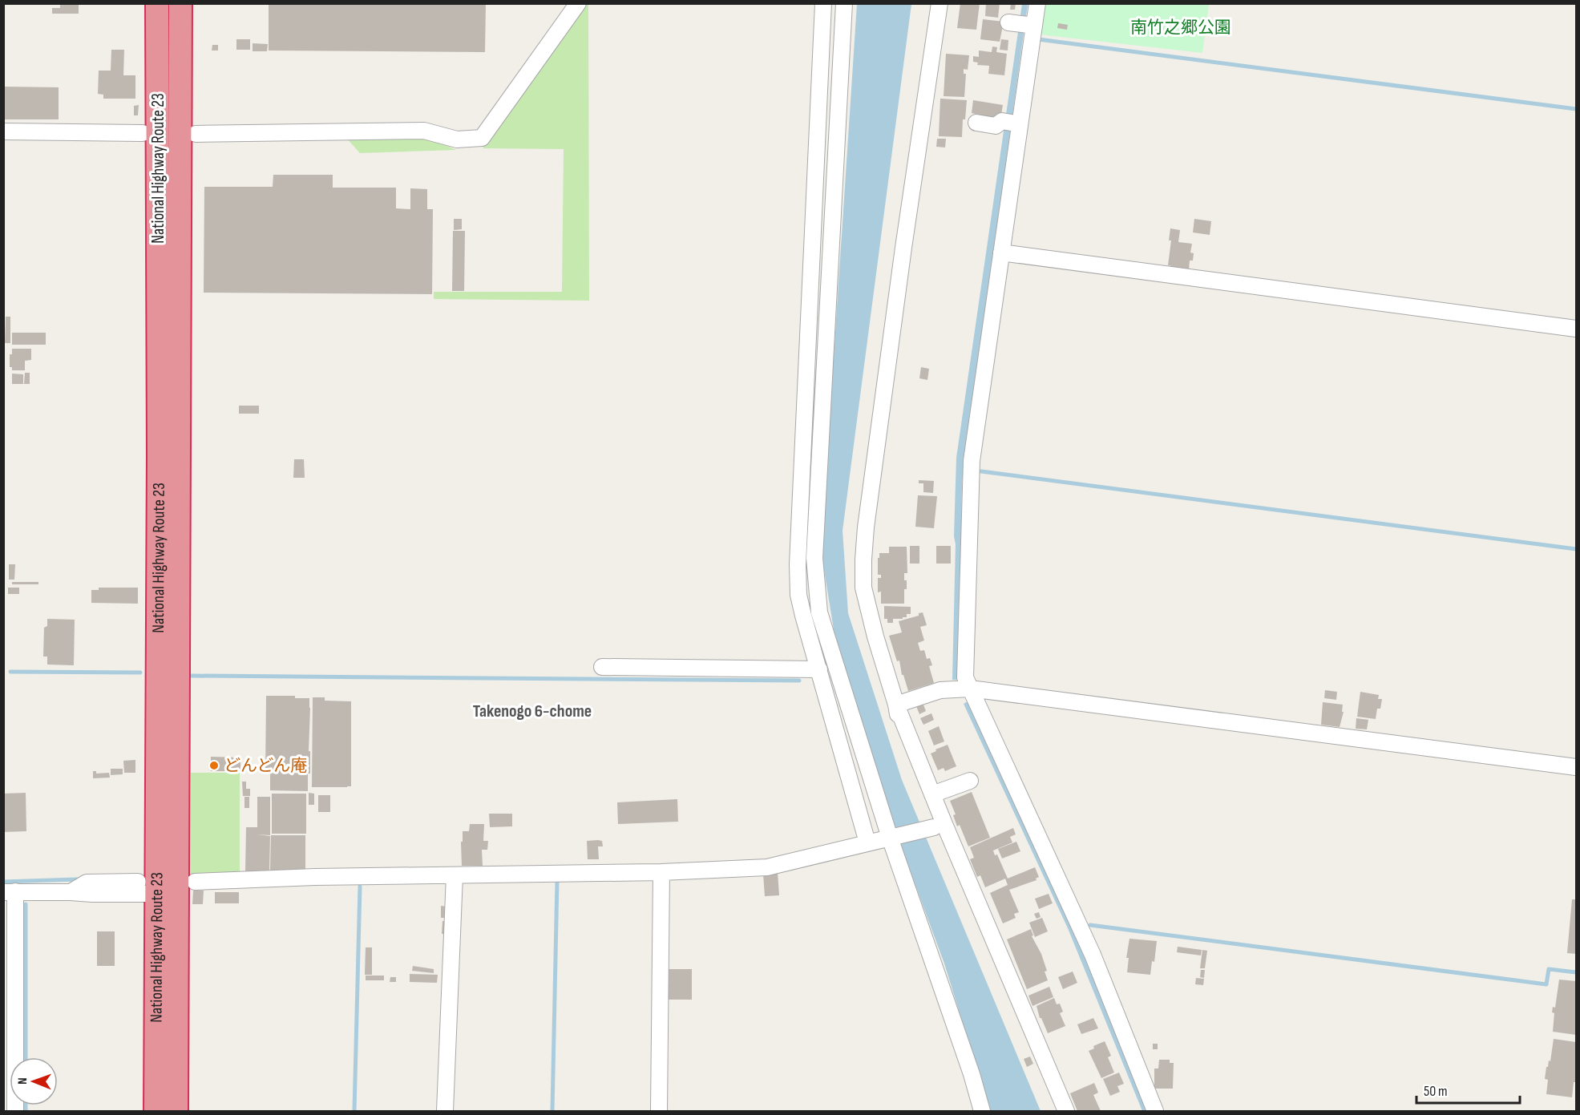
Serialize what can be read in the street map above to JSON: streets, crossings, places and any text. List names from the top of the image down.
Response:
{
  "streets": {
    "highway": ["National Highway Route 23"]
  },
  "districts": ["Takenogo 6-chome"],
  "parks": ["南竹之郷公園"],
  "places": ["どんどん庵"],
  "scale_bar": "50 m",
  "north": "left"
}
